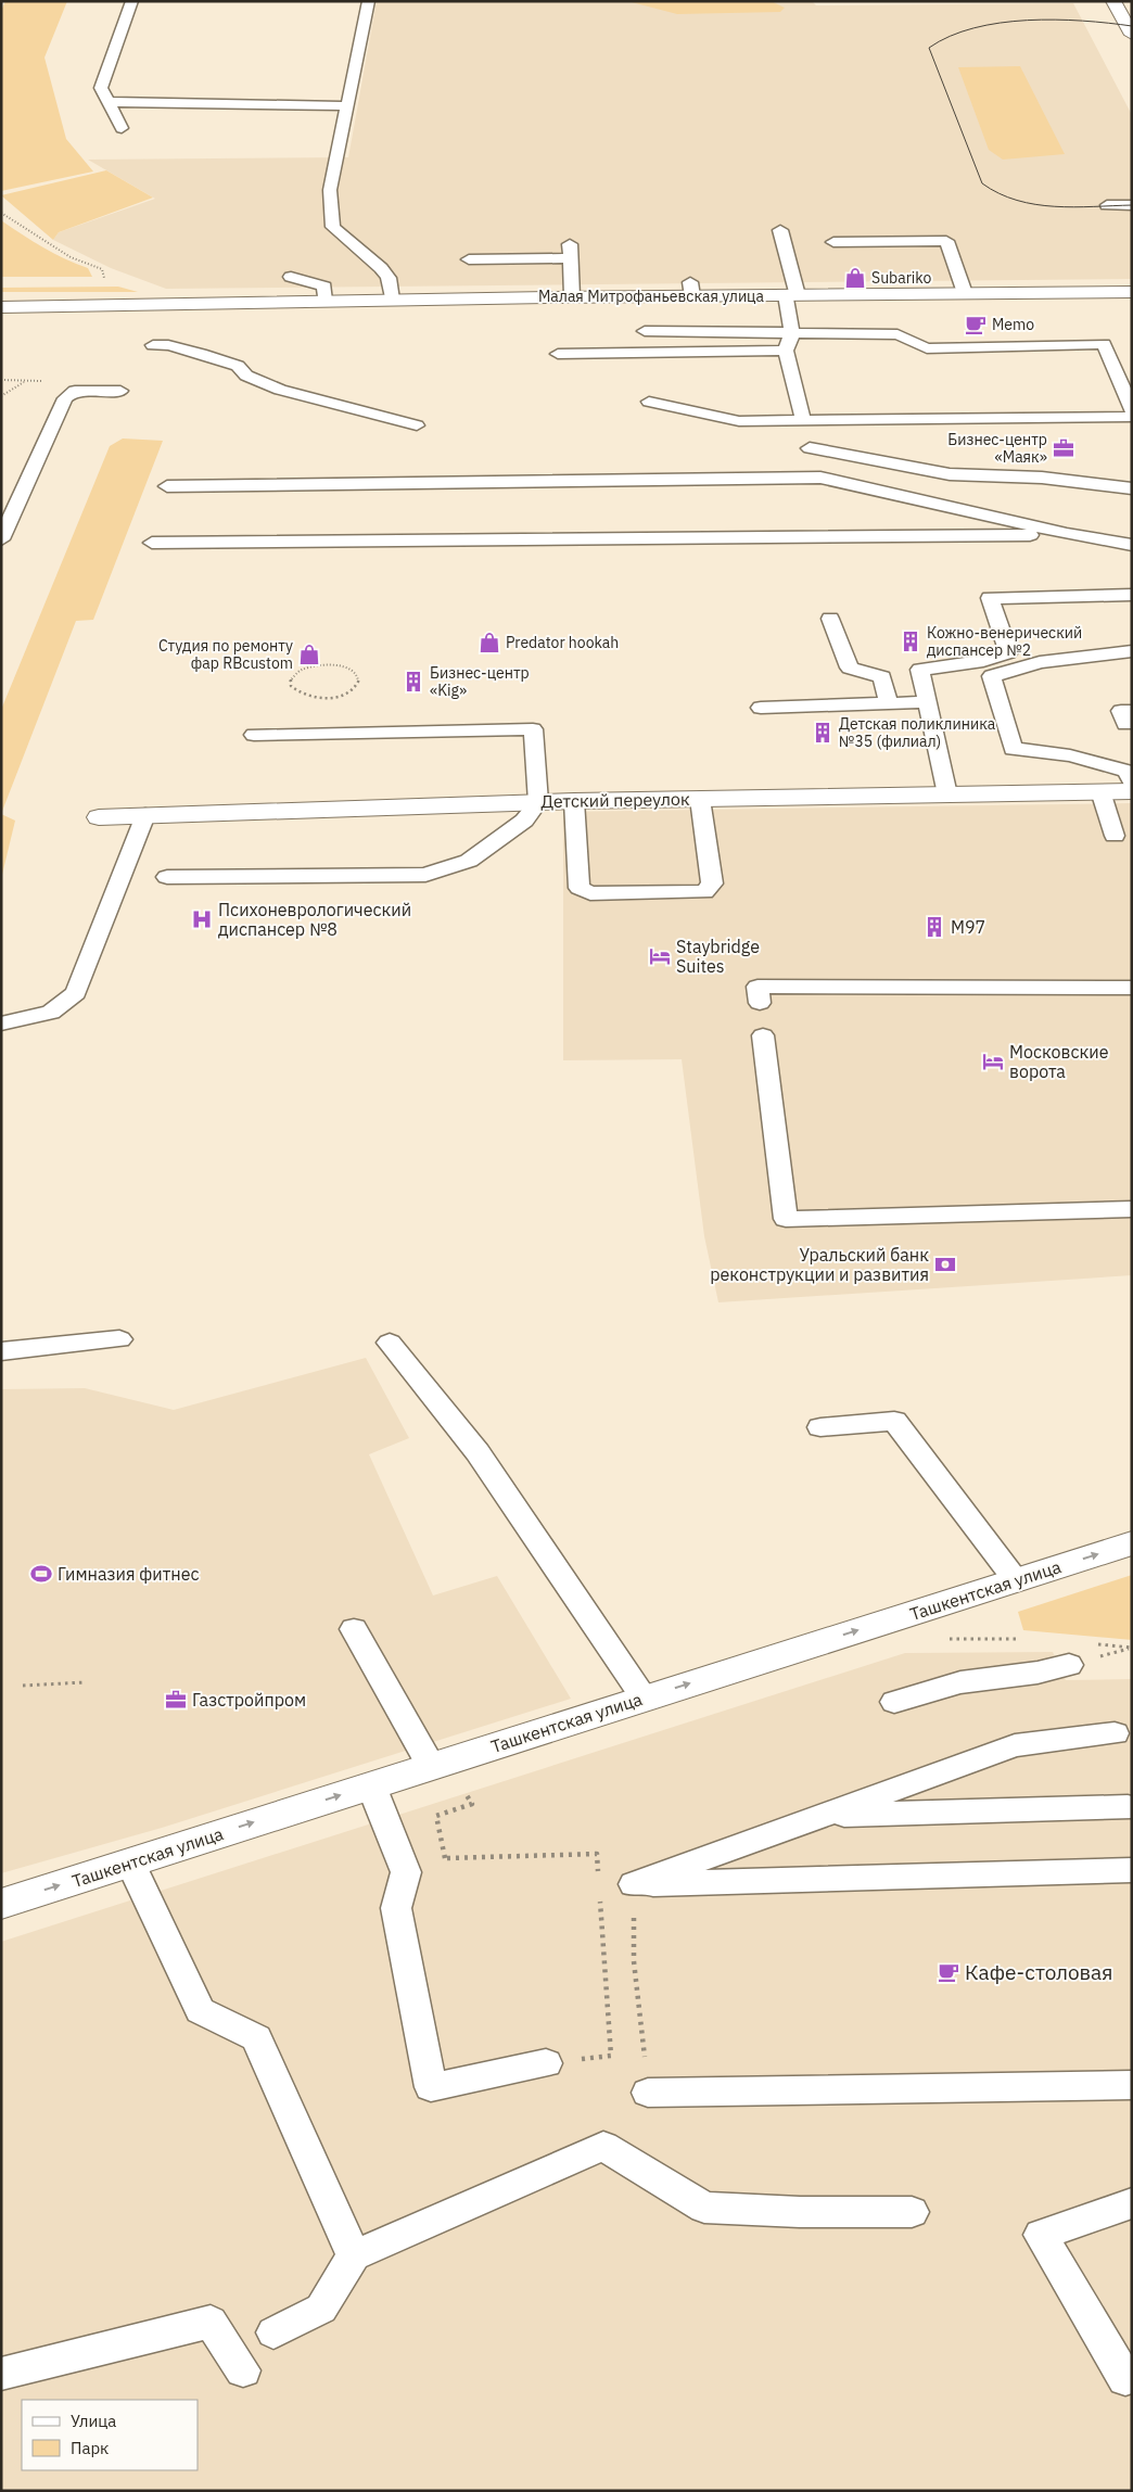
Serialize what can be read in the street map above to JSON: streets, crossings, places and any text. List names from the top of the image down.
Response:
{
  "streets": {
    "street": ["Малая Митрофаньевская улица", "Детский переулок", "Ташкентская улица"]
  },
  "one_way": ["Ташкентская улица"],
  "places": {
    "shop": ["Subariko", "Predator hookah", "Студия по ремонту фар RBcustom"],
    "cafe": ["Memo", "Кафе-столовая"],
    "office": ["Бизнес-центр «Маяк»", "Газстройпром"],
    "building": [
      "Кожно-венерический диспансер №2",
      "Бизнес-центр «Kig»",
      "Детская поликлиника №35 (филиал)",
      "M97"
    ],
    "hospital": ["Психоневрологический диспансер №8"],
    "hotel": ["Staybridge Suites", "Московские ворота"],
    "bank": ["Уральский банк реконструкции и развития"],
    "sports": ["Гимназия фитнес"]
  },
  "legend": ["Улица", "Парк"]
}
